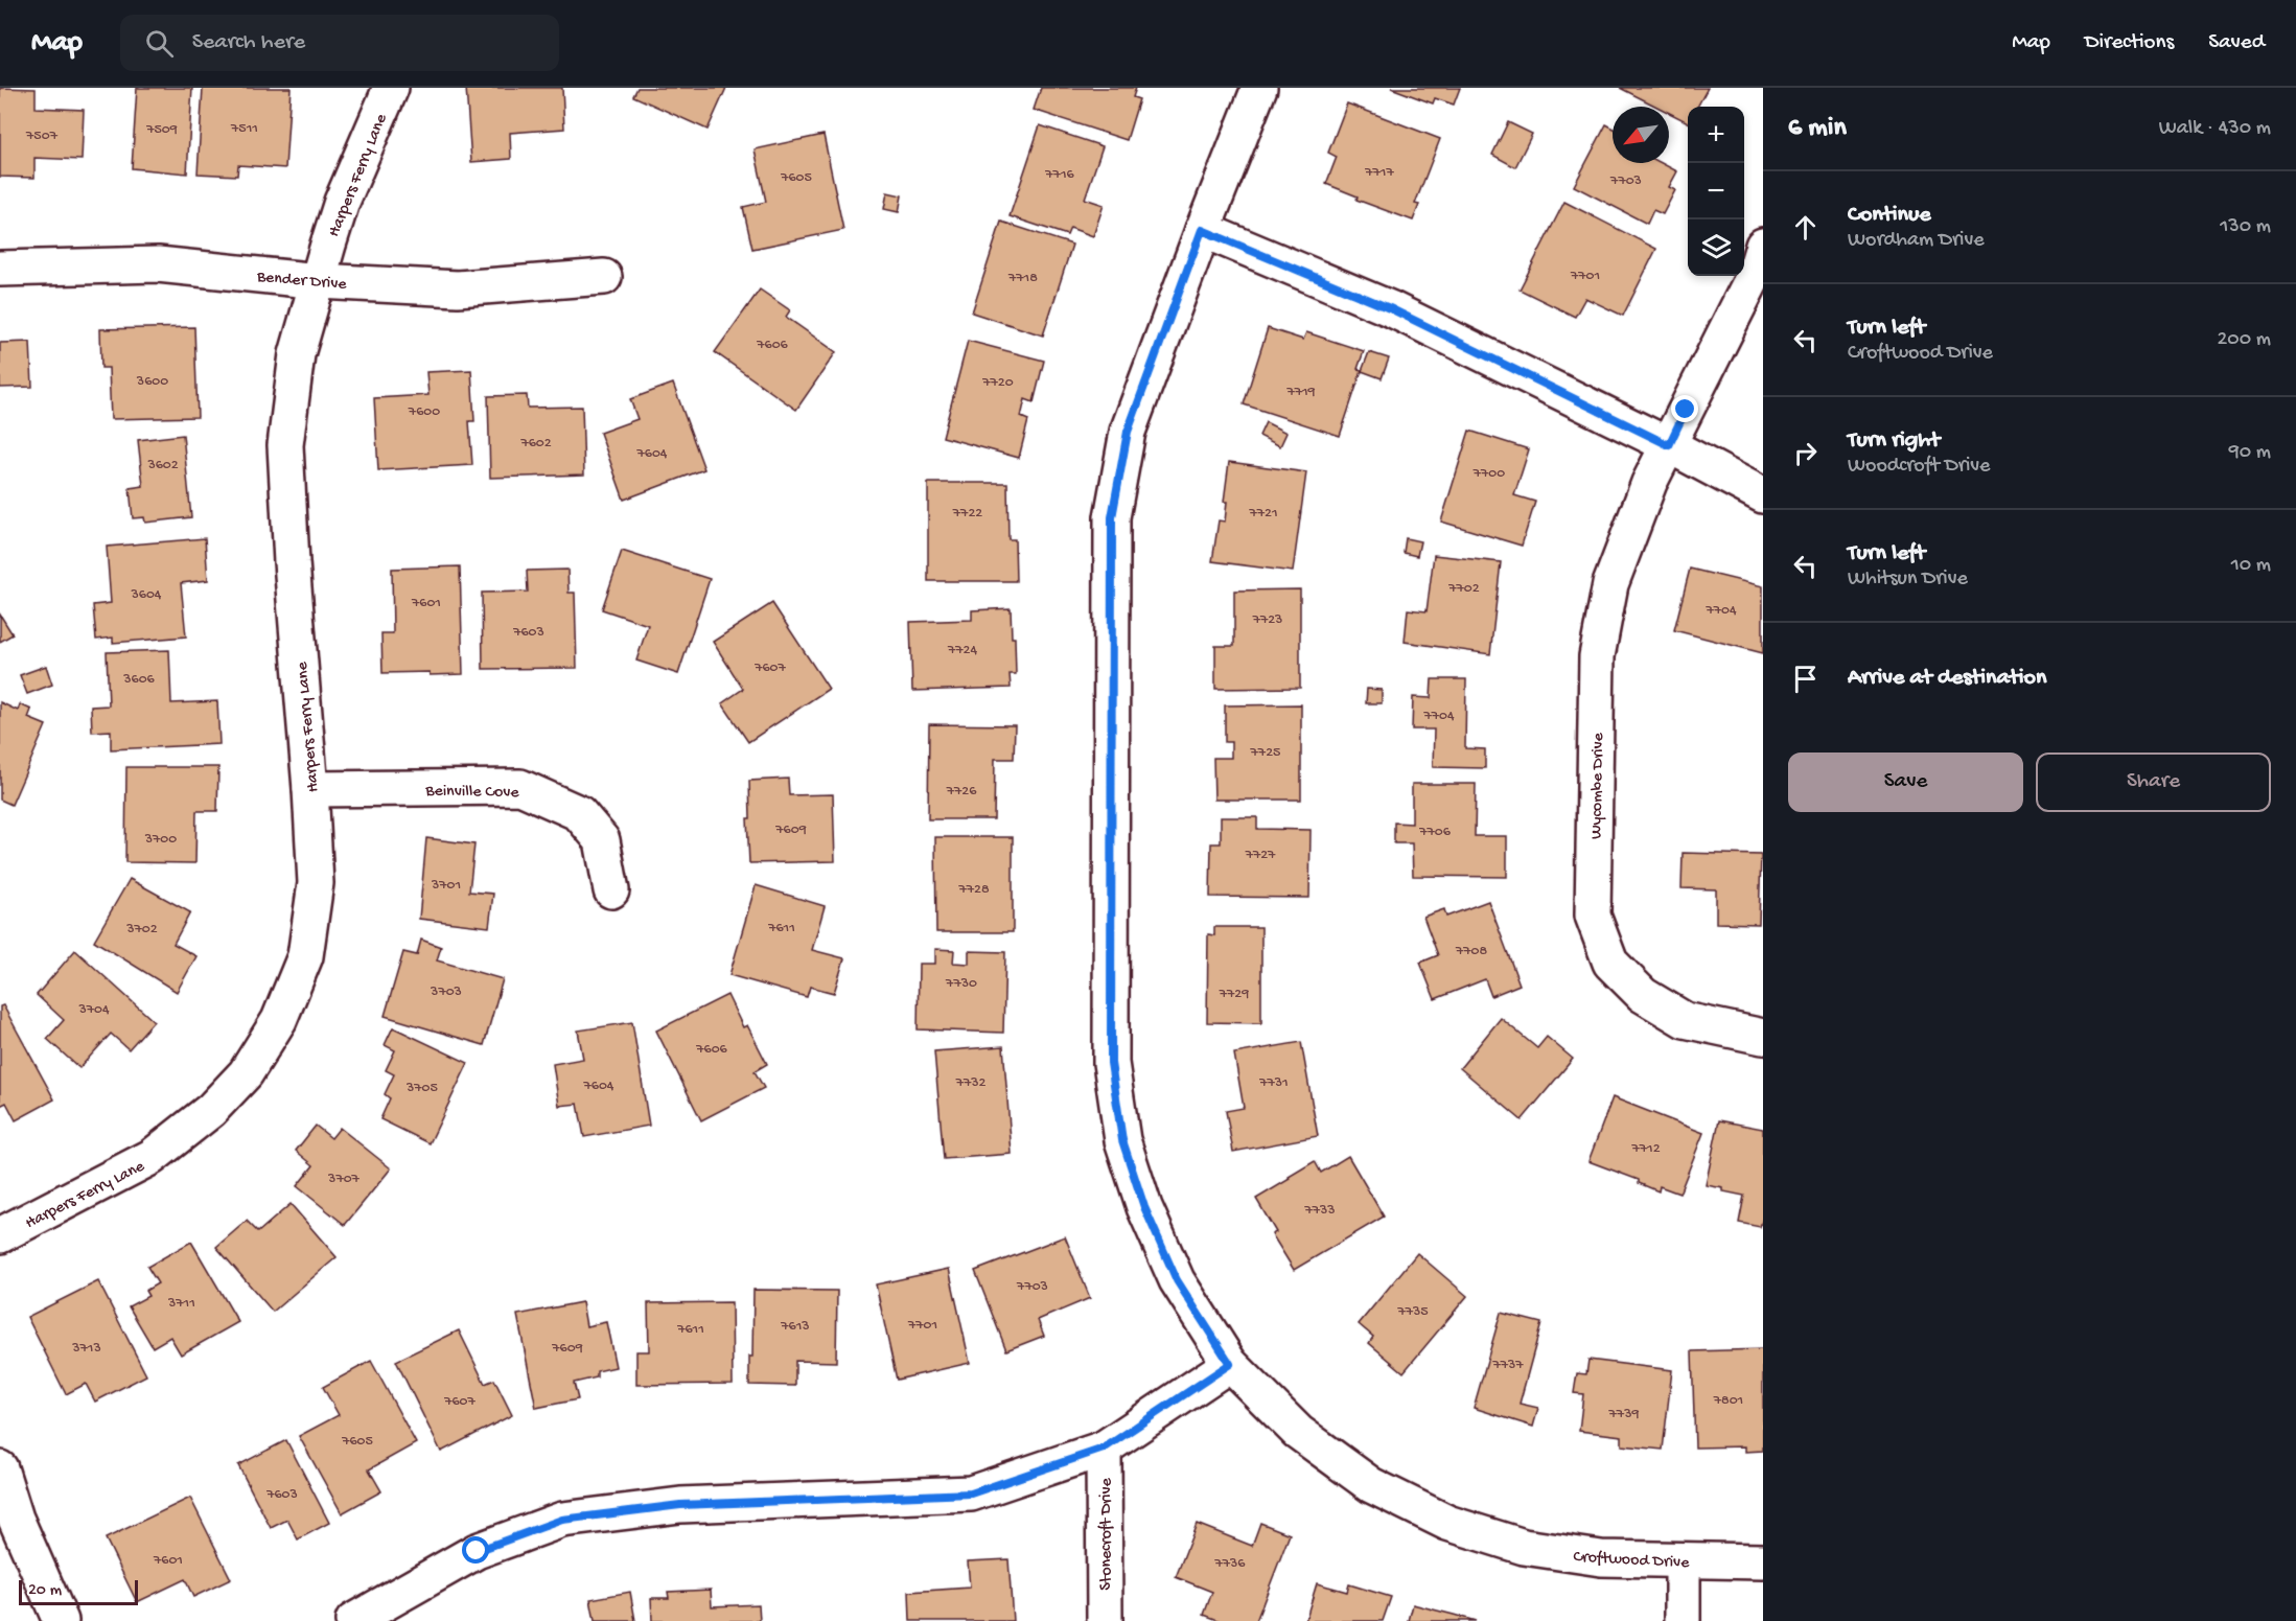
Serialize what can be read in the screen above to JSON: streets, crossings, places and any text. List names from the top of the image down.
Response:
{
  "streets": {
    "street": [
      "Harpers Ferry Lane",
      "Bender Drive",
      "Wycombe Drive",
      "Beinville Cove",
      "Stonecroft Drive",
      "Croftwood Drive"
    ]
  },
  "crossings": [
    ["Harpers Ferry Lane", "Bender Drive"],
    ["Harpers Ferry Lane", "Beinville Cove"]
  ],
  "house_numbers": [
    "7511",
    "7509",
    "7507",
    "7717",
    "7716",
    "7605",
    "7703",
    "7701",
    "7718",
    "7606",
    "3600",
    "7720",
    "7719",
    "7600",
    "7602",
    "7604",
    "3602",
    "7700",
    "7722",
    "7721",
    "7702",
    "3604",
    "7601",
    "7704",
    "7723",
    "7603",
    "7724",
    "7607",
    "3606",
    "7704",
    "7725",
    "7726",
    "7609",
    "7706",
    "3700",
    "7727",
    "3701",
    "7728",
    "7611",
    "3702",
    "7708",
    "7730",
    "3703",
    "7729",
    "3704",
    "7606",
    "7732",
    "7731",
    "7604",
    "3705",
    "7712",
    "3707",
    "7733",
    "7703",
    "3711",
    "7735",
    "7701",
    "7613",
    "7611",
    "3713",
    "7609",
    "7737",
    "7801",
    "7607",
    "7739",
    "7605",
    "7603",
    "7601",
    "7736"
  ],
  "scale_bar": "20 m",
  "north": "bottom left",
  "page": {
    "header": "Map",
    "search": "Search here",
    "nav": ["Map", "Directions", "Saved"],
    "heading": ["6 min", "Walk · 430 m"],
    "map_buttons": ["+", "−"],
    "list": [
      ["Continue", "Wordham Drive", "130 m"],
      ["Turn left", "Croftwood Drive", "200 m"],
      ["Turn right", "Woodcroft Drive", "90 m"],
      ["Turn left", "Whitsun Drive", "10 m"],
      "Arrive at destination"
    ],
    "buttons": ["Save", "Share"],
    "scale": "20 m"
  }
}
